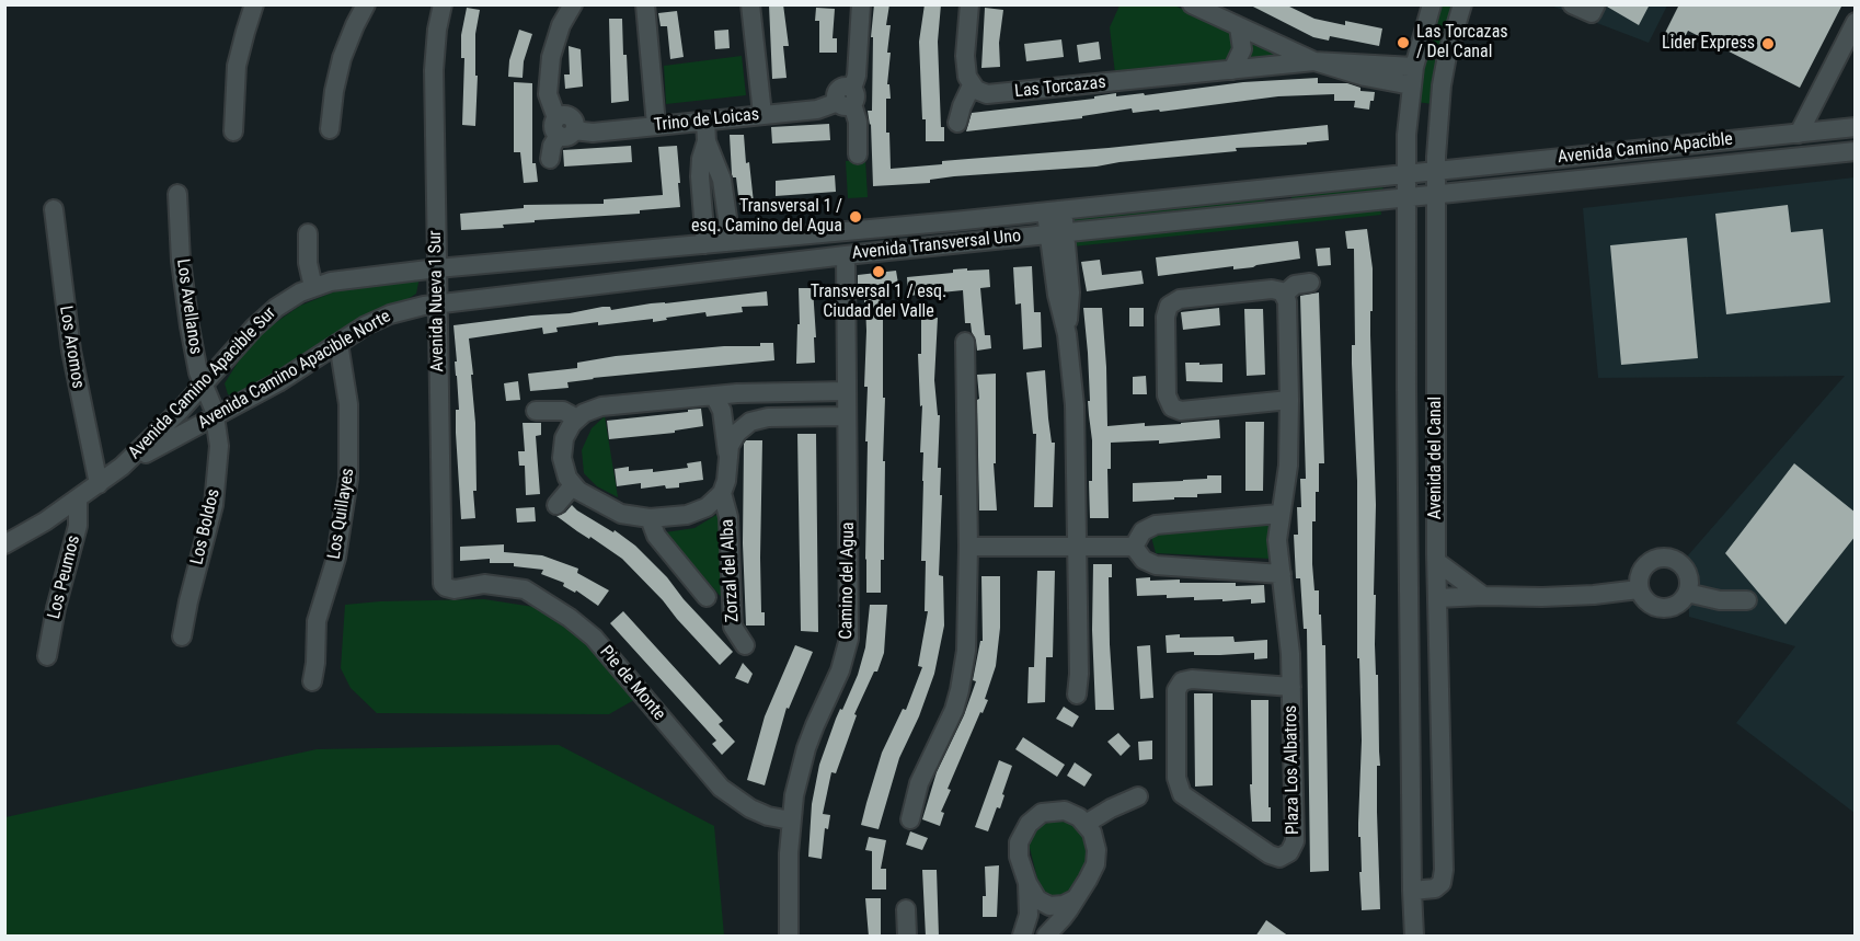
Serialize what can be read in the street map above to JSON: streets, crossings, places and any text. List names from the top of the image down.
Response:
{
  "streets": {
    "street": [
      "Las Torcazas",
      "Trino de Loicas",
      "Avenida Camino Apacible",
      "Avenida Transversal Uno",
      "Avenida Nueva 1 Sur",
      "Los Avellanos",
      "Los Aromos",
      "Avenida Camino Apacible Norte",
      "Avenida Camino Apacible Sur",
      "Avenida del Canal",
      "Los Quillayes",
      "Los Boldos",
      "Zorzal del Alba",
      "Los Peumos",
      "Camino del Agua",
      "Pie de Monte",
      "Plaza Los Albatros"
    ]
  },
  "crossings": [
    ["Las Torcazas", "Avenida del Canal"],
    ["Avenida Camino Apacible", "Avenida Transversal Uno"],
    ["Avenida Camino Apacible", "Avenida del Canal"],
    ["Avenida Transversal Uno", "Avenida Nueva 1 Sur"],
    ["Avenida Transversal Uno", "Avenida Camino Apacible Norte"],
    ["Avenida Transversal Uno", "Avenida Camino Apacible Sur"],
    ["Avenida Transversal Uno", "Avenida del Canal"],
    ["Avenida Transversal Uno", "Camino del Agua"],
    ["Avenida Nueva 1 Sur", "Avenida Camino Apacible Norte"],
    ["Avenida Nueva 1 Sur", "Avenida Camino Apacible Sur"],
    ["Avenida Nueva 1 Sur", "Pie de Monte"],
    ["Los Avellanos", "Avenida Camino Apacible Norte"],
    ["Los Avellanos", "Avenida Camino Apacible Sur"],
    ["Los Avellanos", "Los Boldos"],
    ["Avenida Camino Apacible Norte", "Avenida Camino Apacible Sur"],
    ["Avenida Camino Apacible Norte", "Los Quillayes"],
    ["Avenida Camino Apacible Norte", "Los Boldos"],
    ["Camino del Agua", "Pie de Monte"]
  ],
  "places": [
    "Las Torcazas / Del Canal",
    "Lider Express",
    "Transversal 1 / esq. Camino del Agua",
    "Transversal 1 / esq. Ciudad del Valle"
  ]
}
